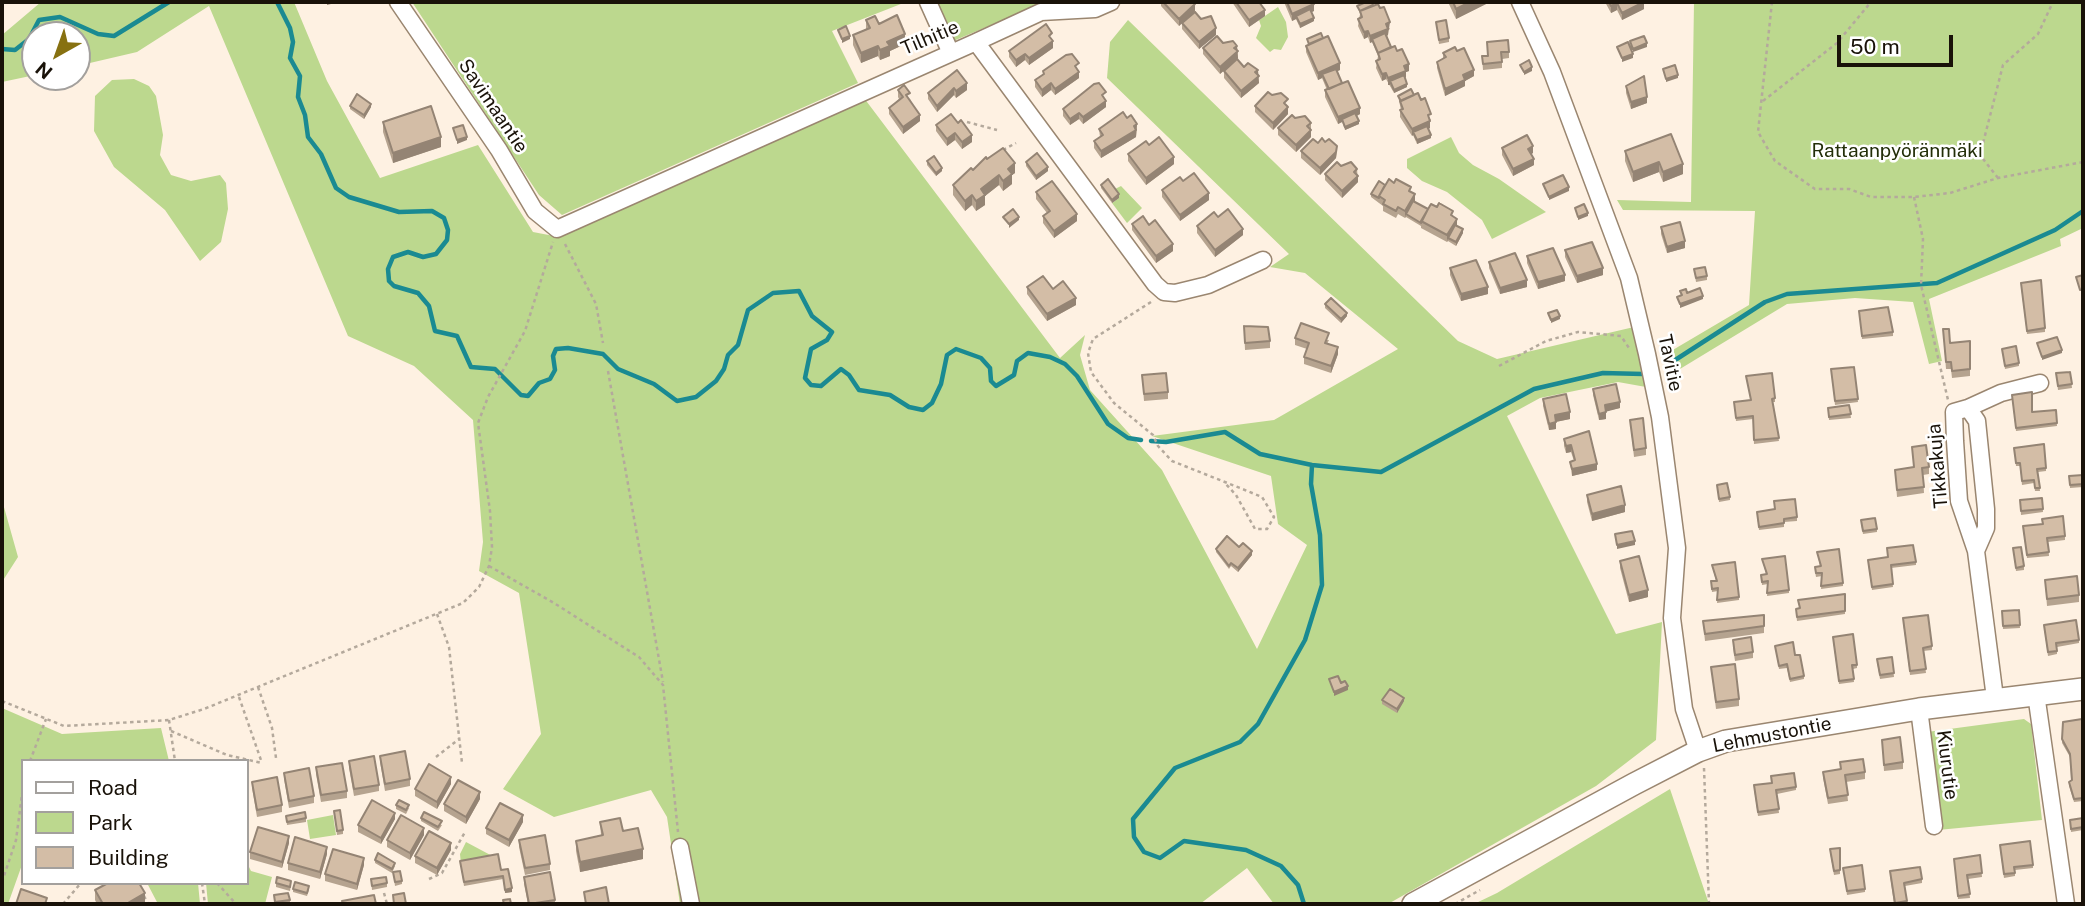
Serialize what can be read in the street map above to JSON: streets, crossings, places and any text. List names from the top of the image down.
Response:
{
  "streets": {
    "main road": ["Lehmustontie"],
    "street": [
      "Tilhitie",
      "Savimaantie",
      "Tavitie",
      "Tikkakuja",
      "Kiurutie"
    ]
  },
  "crossings": [
    ["Tilhitie", "Savimaantie"],
    ["Tavitie", "Lehmustontie"],
    ["Tikkakuja", "Lehmustontie"],
    ["Lehmustontie", "Kiurutie"]
  ],
  "parks": ["Rattaanpyöränmäki"],
  "legend": ["Road", "Park", "Building"],
  "scale_bar": "50 m",
  "north": "bottom left"
}
